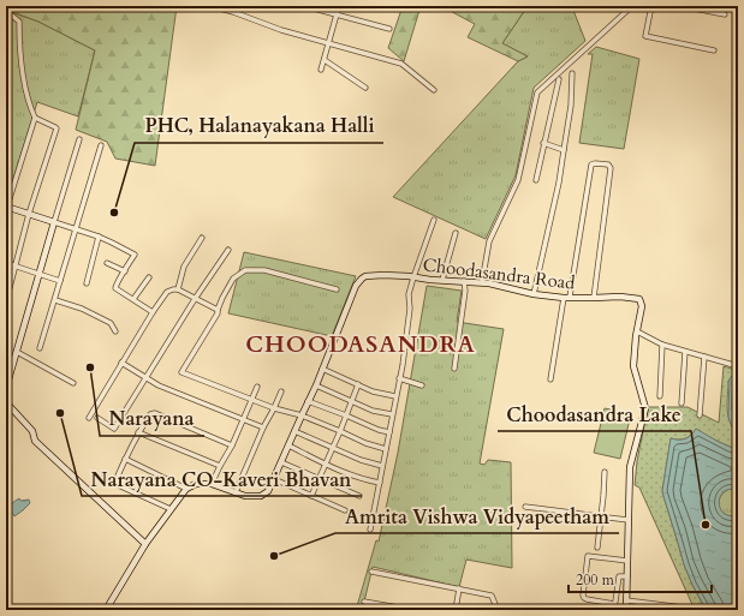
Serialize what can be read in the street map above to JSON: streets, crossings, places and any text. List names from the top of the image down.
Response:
{
  "streets": {
    "street": ["Choodasandra Road"]
  },
  "districts": ["CHOODASANDRA"],
  "places": [
    "PHC, Halanayakana Halli",
    "Narayana",
    "Narayana CO-Kaveri Bhavan",
    "Choodasandra Lake",
    "Amrita Vishwa Vidyapeetham"
  ],
  "scale_bar": "200 m"
}
